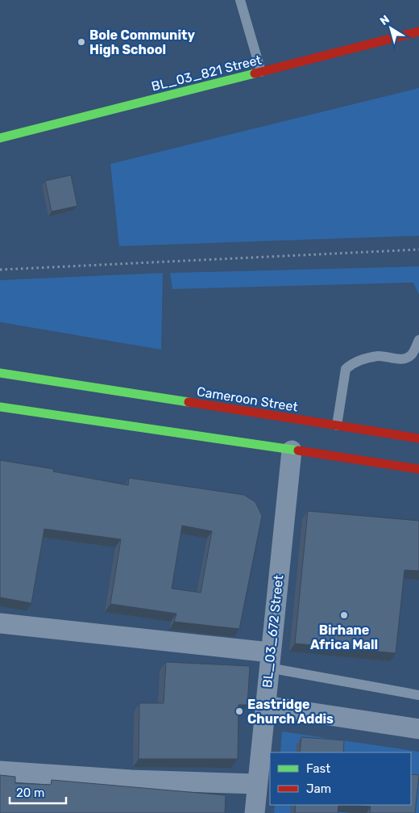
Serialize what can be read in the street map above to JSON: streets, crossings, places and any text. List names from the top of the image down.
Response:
{
  "streets": {
    "main road": ["BL_03_821 Street", "Cameroon Street"],
    "street": ["BL_03_672 Street"]
  },
  "places": ["Bole Community High School", "Birhane Africa Mall", "Eastridge Church Addis"],
  "legend": ["Fast", "Jam"],
  "scale_bar": "20 m",
  "north": "top left"
}
